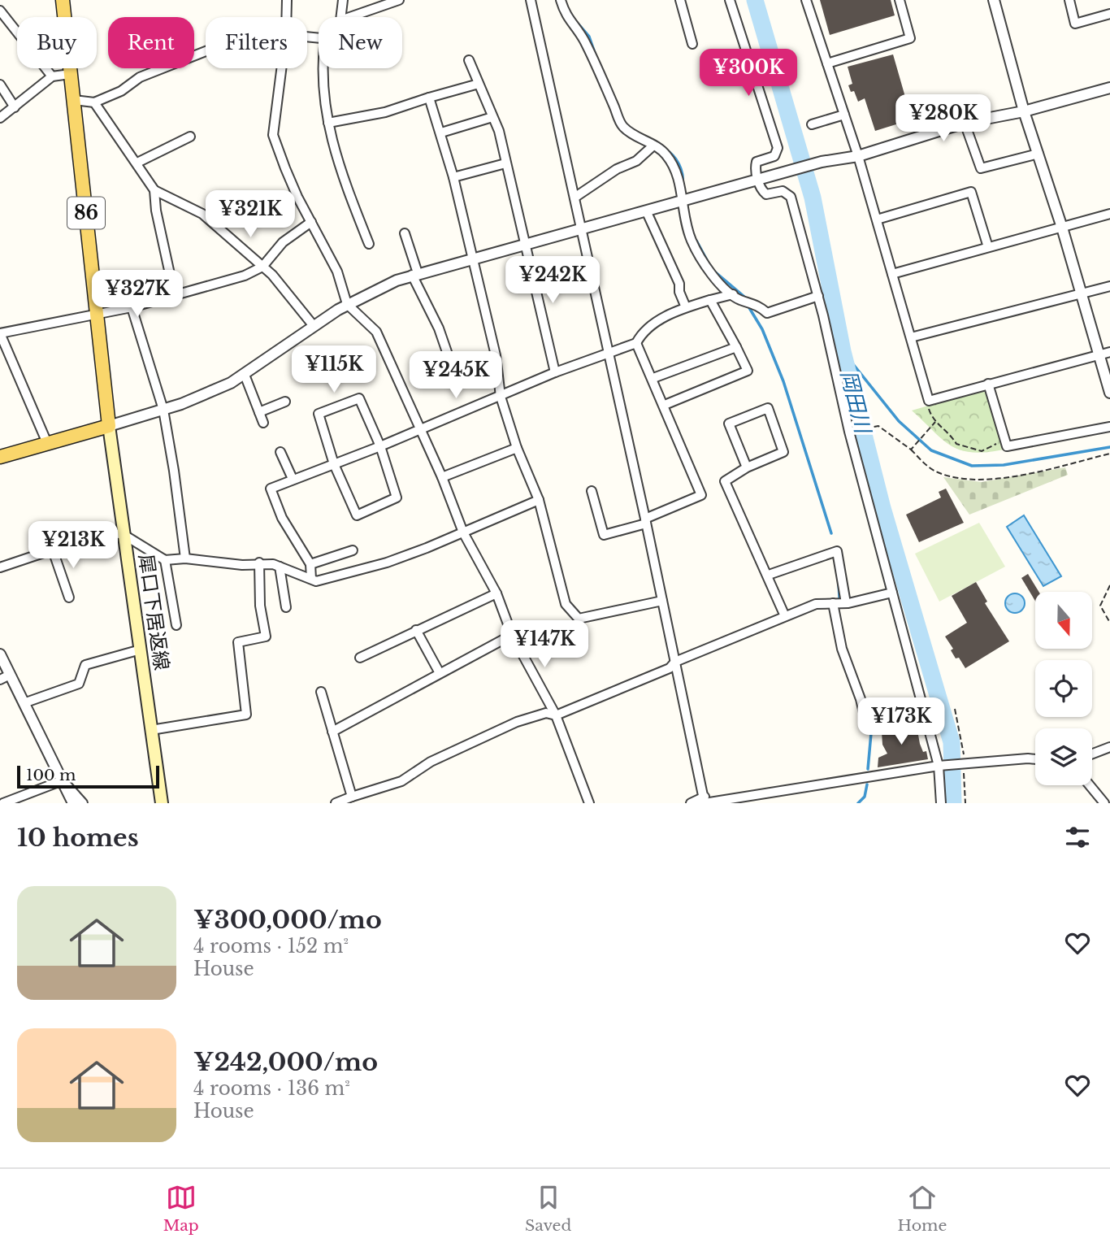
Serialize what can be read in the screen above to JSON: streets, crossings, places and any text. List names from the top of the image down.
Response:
{
  "streets": {
    "main road": ["86", "犀口下居返線"]
  },
  "crossings": [
    ["86", "犀口下居返線"]
  ],
  "water": ["岡田川"],
  "scale_bar": "100 m",
  "north": "bottom",
  "page": {
    "chip": [
      "Buy",
      "Rent",
      "Filters",
      "New"
    ],
    "price": [
      "¥300K",
      "¥280K",
      "¥321K",
      "¥242K",
      "¥327K",
      "¥115K",
      "¥245K",
      "¥213K",
      "¥147K",
      "¥173K"
    ],
    "scale": "100 m",
    "heading": "10 homes",
    "list": [
      {
        "name": "¥300,000/mo",
        "note": "4 rooms · 152 m² · House"
      },
      {
        "name": "¥242,000/mo",
        "note": "4 rooms · 136 m² · House"
      }
    ],
    "tabs": ["Map", "Saved", "Home"]
  }
}
